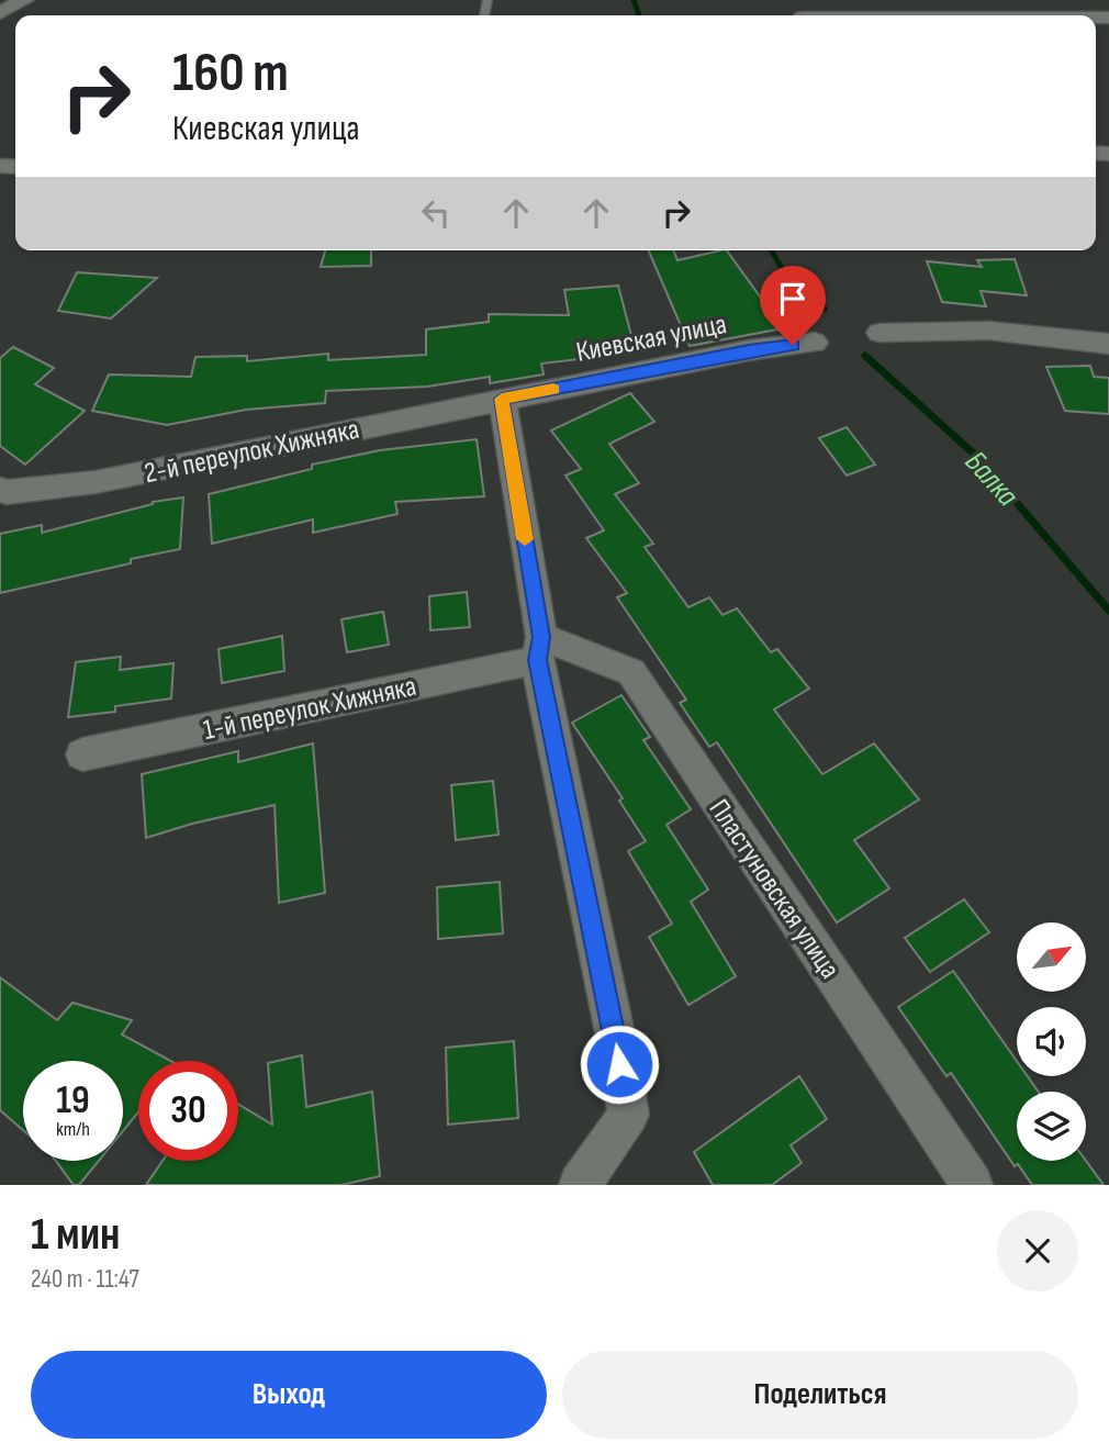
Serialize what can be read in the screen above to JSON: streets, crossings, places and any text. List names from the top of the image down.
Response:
{
  "streets": {
    "street": [
      "Киевская улица",
      "2-й переулок Хижняка",
      "1-й переулок Хижняка",
      "Пластуновская улица"
    ]
  },
  "crossings": [
    ["Киевская улица", "2-й переулок Хижняка"],
    ["1-й переулок Хижняка", "Пластуновская улица"]
  ],
  "water": ["Балка"],
  "north": "top right",
  "page": {
    "turn": ["160 m", "Киевская улица"],
    "speed": "19 km/h",
    "limit": "30",
    "heading": ["1 мин", "240 m · 11:47"],
    "buttons": ["Выход", "Поделиться"]
  }
}
